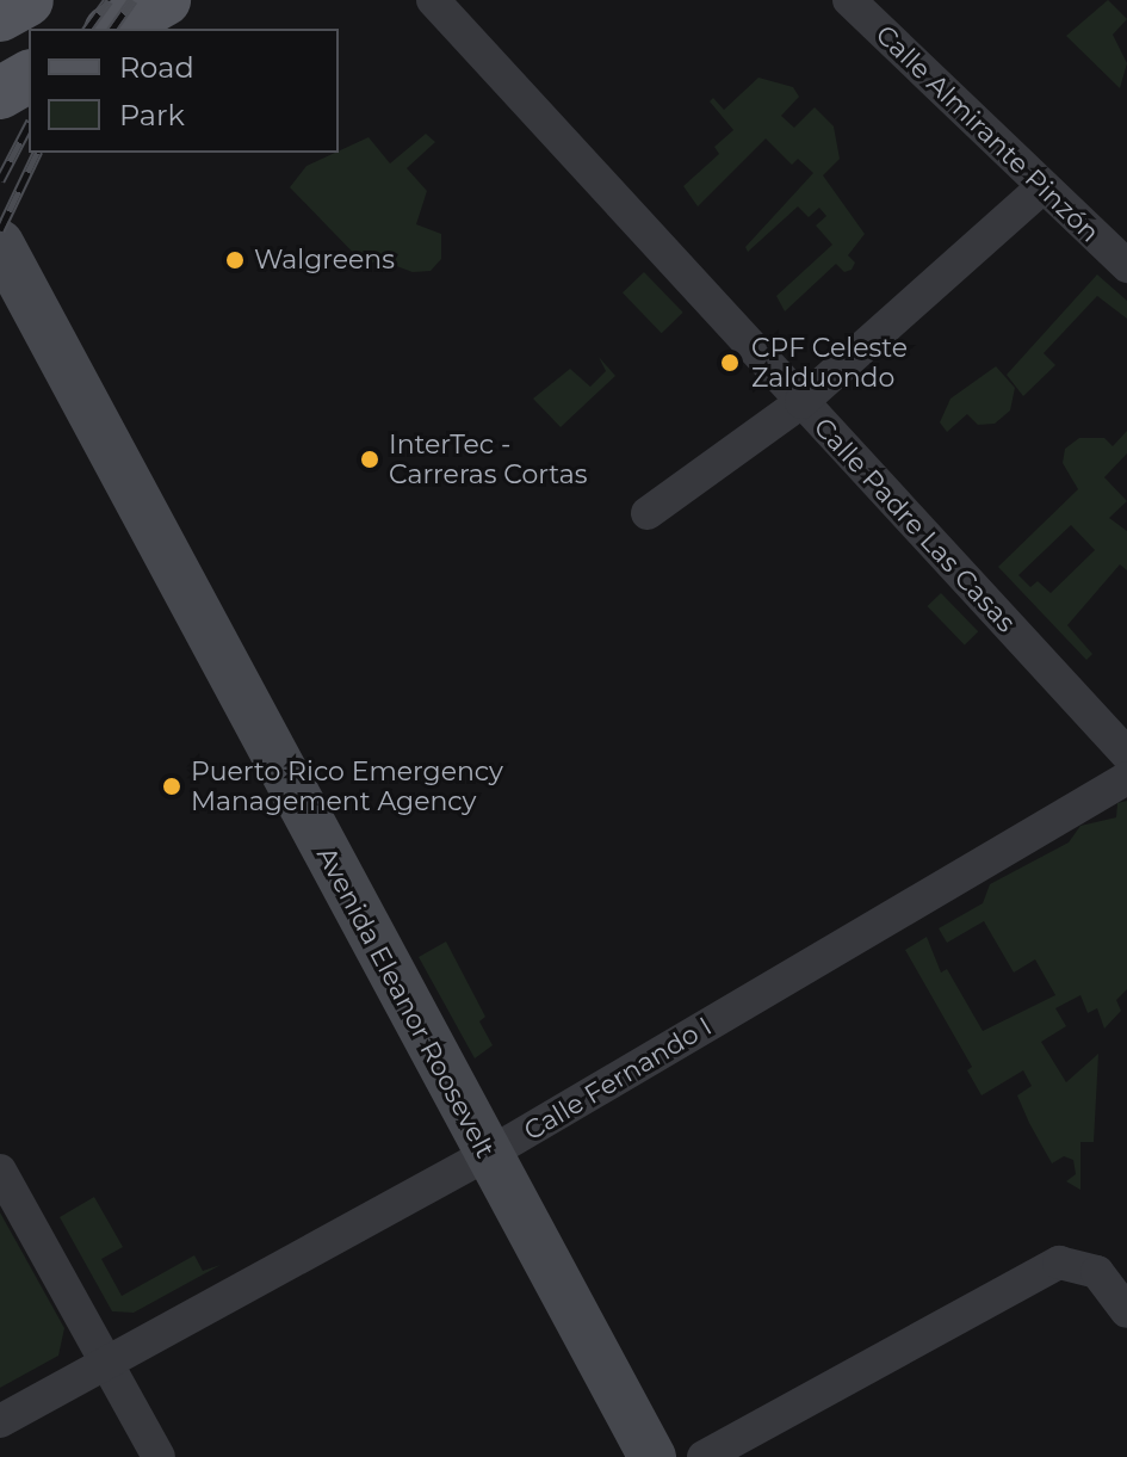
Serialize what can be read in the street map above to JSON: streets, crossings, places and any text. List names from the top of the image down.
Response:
{
  "streets": {
    "street": [
      "Calle Almirante Pinzón",
      "Calle Padre Las Casas",
      "Avenida Eleanor Roosevelt",
      "Calle Fernando I"
    ]
  },
  "crossings": [
    ["Avenida Eleanor Roosevelt", "Calle Fernando I"]
  ],
  "places": [
    "Walgreens",
    "CPF Celeste Zalduondo",
    "InterTec - Carreras Cortas",
    "Puerto Rico Emergency Management Agency"
  ],
  "legend": ["Road", "Park"]
}
